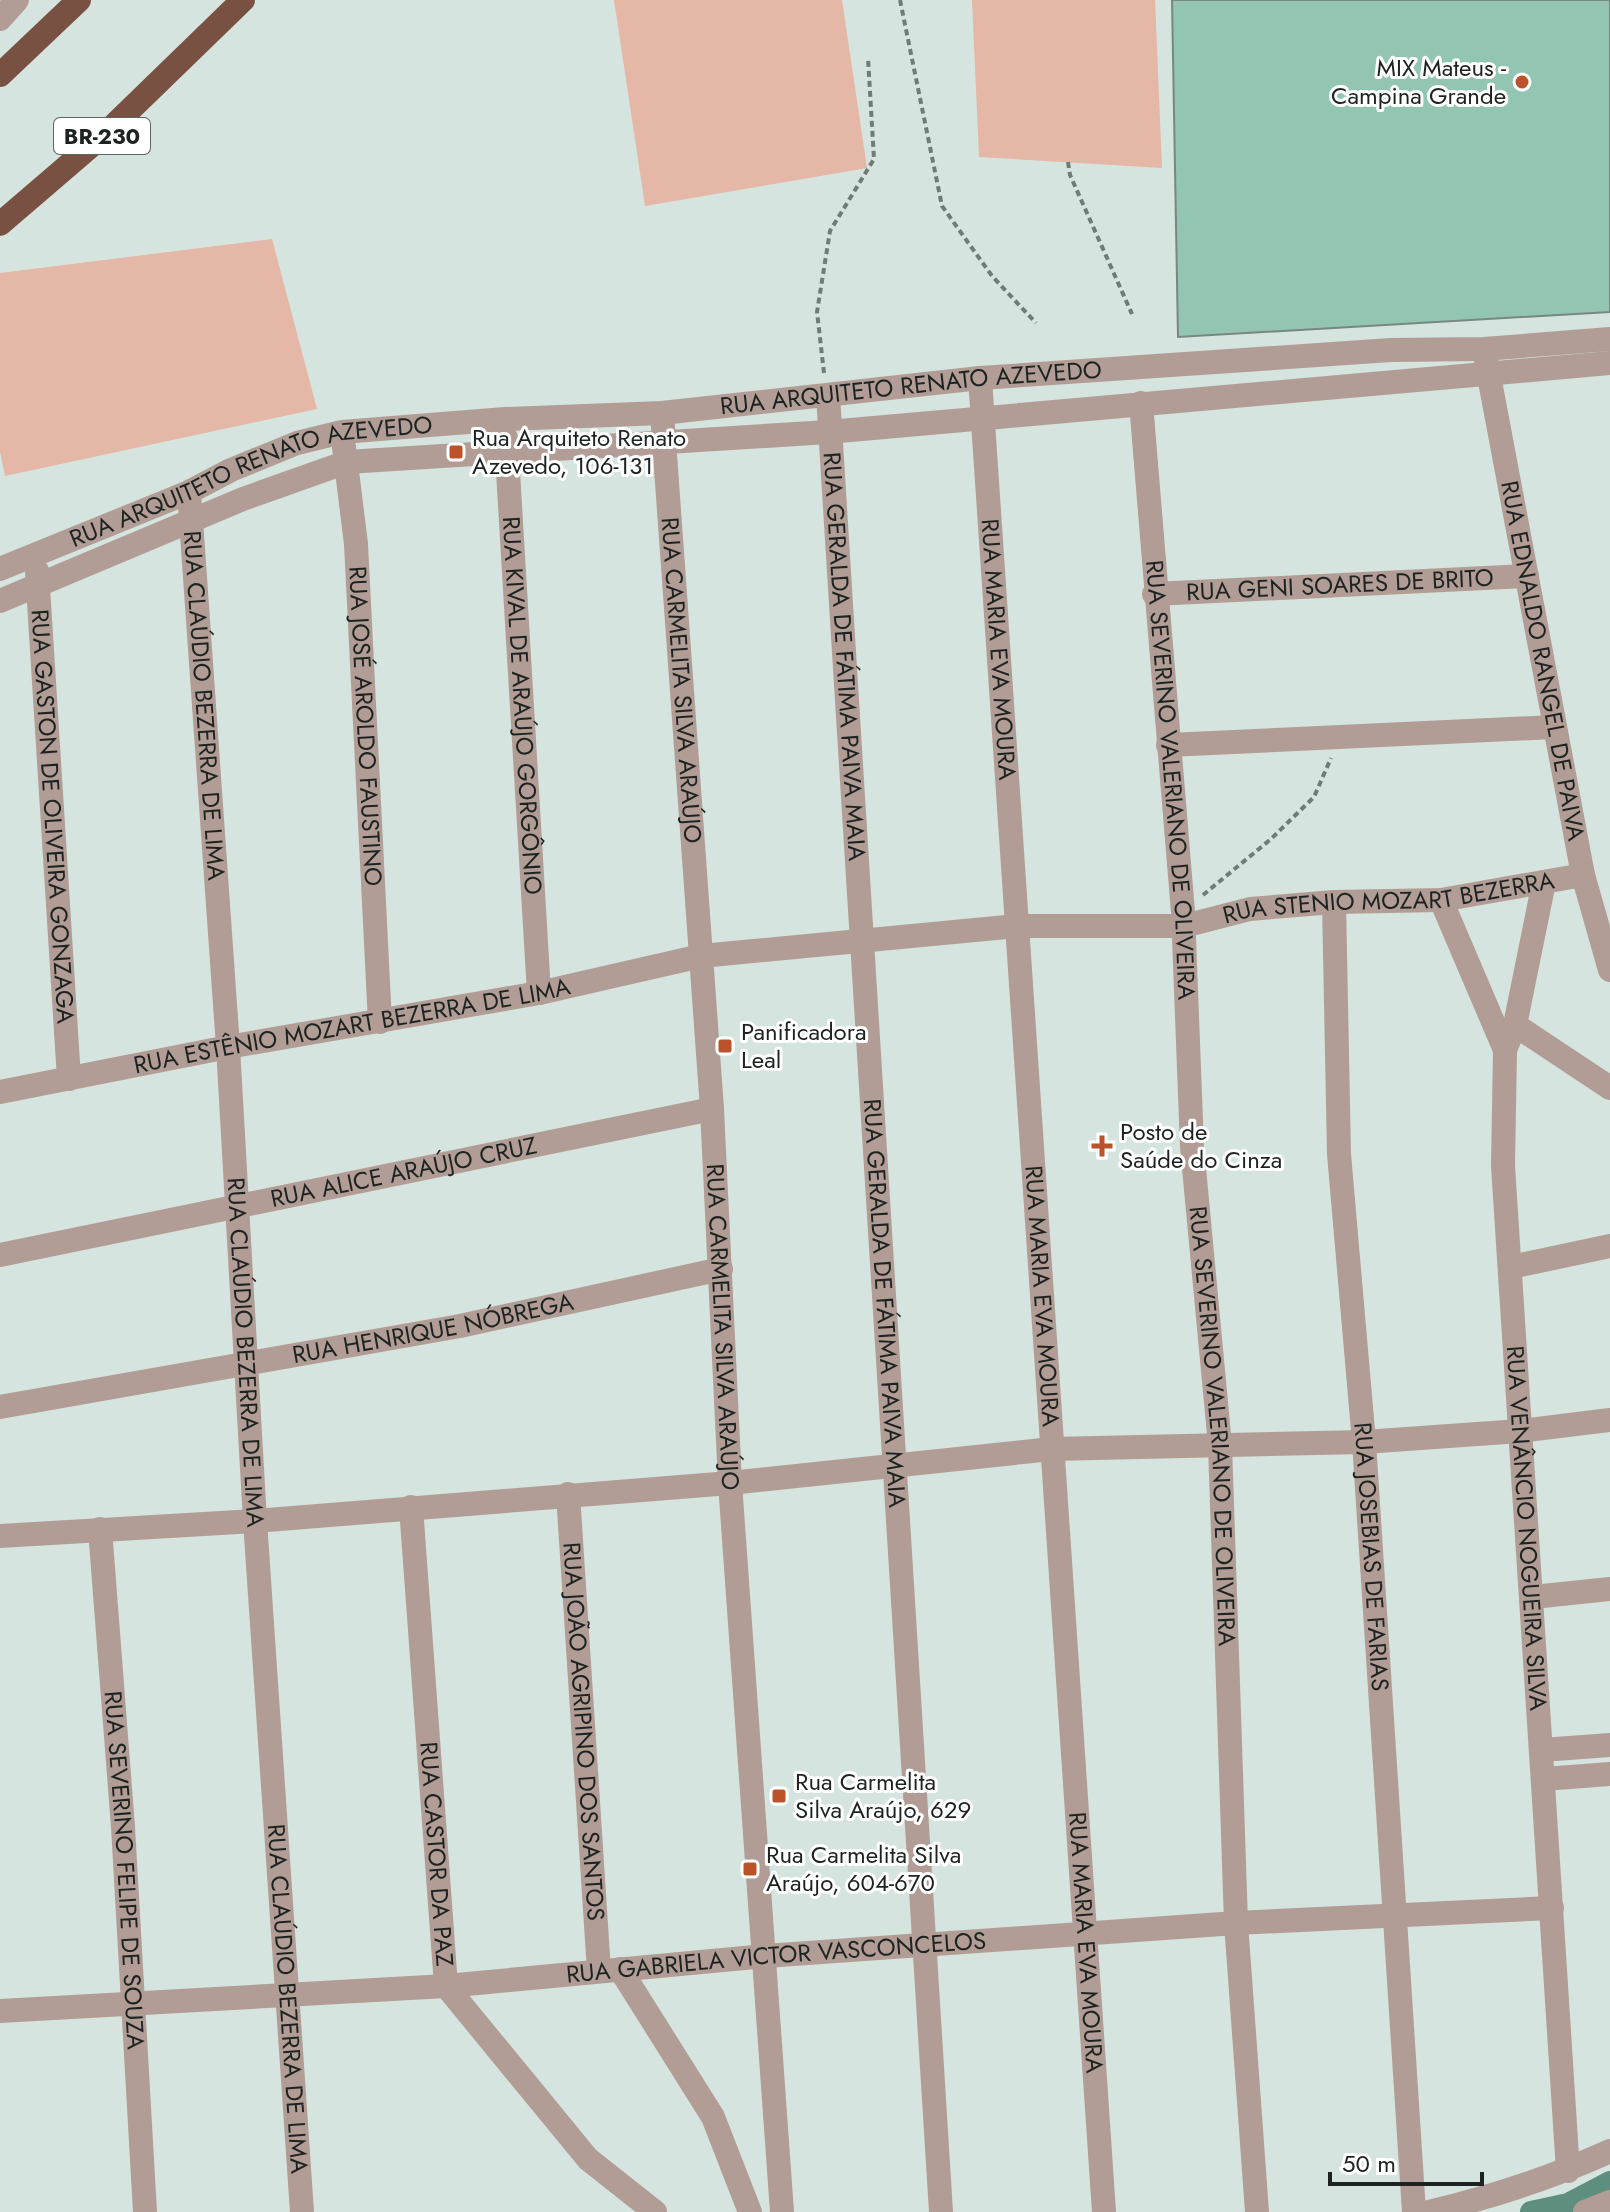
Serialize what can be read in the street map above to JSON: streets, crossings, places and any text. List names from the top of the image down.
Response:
{
  "streets": {
    "highway": ["BR-230"],
    "street": [
      "RUA ARQUITETO RENATO AZEVEDO",
      "RUA GENI SOARES DE BRITO",
      "RUA MARIA EVA MOURA",
      "RUA GERALDA DE FÁTIMA PAIVA MAIA",
      "RUA EDNALDO RANGEL DE PAIVA",
      "RUA CARMELITA SILVA ARAÚJO",
      "RUA CLAÚDIO BEZERRA DE LIMA",
      "RUA KIVAL DE ARAÚJO GORGÔNIO",
      "RUA JOSÉ AROLDO FAUSTINO",
      "RUA SEVERINO VALERIANO DE OLIVEIRA",
      "RUA GASTON DE OLIVEIRA GONZAGA",
      "RUA STENIO MOZART BEZERRA",
      "RUA ESTÊNIO MOZART BEZERRA DE LIMA",
      "RUA ALICE ARAÚJO CRUZ",
      "RUA HENRIQUE NÓBREGA",
      "RUA VENÂNCIO NOGUEIRA SILVA",
      "RUA JOSEBIAS DE FARIAS",
      "RUA JOÃO AGRIPINO DOS SANTOS",
      "RUA CASTOR DA PAZ",
      "RUA SEVERINO FELIPE DE SOUZA",
      "RUA GABRIELA VICTOR VASCONCELOS"
    ]
  },
  "crossings": [
    ["RUA ARQUITETO RENATO AZEVEDO", "RUA MARIA EVA MOURA"],
    ["RUA ARQUITETO RENATO AZEVEDO", "RUA GERALDA DE FÁTIMA PAIVA MAIA"],
    ["RUA ARQUITETO RENATO AZEVEDO", "RUA EDNALDO RANGEL DE PAIVA"],
    ["RUA ARQUITETO RENATO AZEVEDO", "RUA CARMELITA SILVA ARAÚJO"],
    ["RUA ARQUITETO RENATO AZEVEDO", "RUA CLAÚDIO BEZERRA DE LIMA"],
    ["RUA ARQUITETO RENATO AZEVEDO", "RUA KIVAL DE ARAÚJO GORGÔNIO"],
    ["RUA ARQUITETO RENATO AZEVEDO", "RUA JOSÉ AROLDO FAUSTINO"],
    ["RUA ARQUITETO RENATO AZEVEDO", "RUA SEVERINO VALERIANO DE OLIVEIRA"],
    ["RUA ARQUITETO RENATO AZEVEDO", "RUA GASTON DE OLIVEIRA GONZAGA"],
    ["RUA GENI SOARES DE BRITO", "RUA EDNALDO RANGEL DE PAIVA"],
    ["RUA GENI SOARES DE BRITO", "RUA SEVERINO VALERIANO DE OLIVEIRA"],
    ["RUA MARIA EVA MOURA", "RUA STENIO MOZART BEZERRA"],
    ["RUA MARIA EVA MOURA", "RUA GABRIELA VICTOR VASCONCELOS"],
    ["RUA GERALDA DE FÁTIMA PAIVA MAIA", "RUA STENIO MOZART BEZERRA"],
    ["RUA GERALDA DE FÁTIMA PAIVA MAIA", "RUA ESTÊNIO MOZART BEZERRA DE LIMA"],
    ["RUA GERALDA DE FÁTIMA PAIVA MAIA", "RUA GABRIELA VICTOR VASCONCELOS"],
    ["RUA EDNALDO RANGEL DE PAIVA", "RUA STENIO MOZART BEZERRA"],
    ["RUA CARMELITA SILVA ARAÚJO", "RUA ESTÊNIO MOZART BEZERRA DE LIMA"],
    ["RUA CARMELITA SILVA ARAÚJO", "RUA ALICE ARAÚJO CRUZ"],
    ["RUA CARMELITA SILVA ARAÚJO", "RUA HENRIQUE NÓBREGA"],
    ["RUA CARMELITA SILVA ARAÚJO", "RUA GABRIELA VICTOR VASCONCELOS"],
    ["RUA CLAÚDIO BEZERRA DE LIMA", "RUA ESTÊNIO MOZART BEZERRA DE LIMA"],
    ["RUA CLAÚDIO BEZERRA DE LIMA", "RUA ALICE ARAÚJO CRUZ"],
    ["RUA CLAÚDIO BEZERRA DE LIMA", "RUA HENRIQUE NÓBREGA"],
    ["RUA CLAÚDIO BEZERRA DE LIMA", "RUA GABRIELA VICTOR VASCONCELOS"],
    ["RUA KIVAL DE ARAÚJO GORGÔNIO", "RUA ESTÊNIO MOZART BEZERRA DE LIMA"],
    ["RUA JOSÉ AROLDO FAUSTINO", "RUA ESTÊNIO MOZART BEZERRA DE LIMA"],
    ["RUA SEVERINO VALERIANO DE OLIVEIRA", "RUA STENIO MOZART BEZERRA"],
    ["RUA SEVERINO VALERIANO DE OLIVEIRA", "RUA GABRIELA VICTOR VASCONCELOS"],
    ["RUA GASTON DE OLIVEIRA GONZAGA", "RUA ESTÊNIO MOZART BEZERRA DE LIMA"],
    ["RUA STENIO MOZART BEZERRA", "RUA ESTÊNIO MOZART BEZERRA DE LIMA"],
    ["RUA STENIO MOZART BEZERRA", "RUA VENÂNCIO NOGUEIRA SILVA"],
    ["RUA STENIO MOZART BEZERRA", "RUA JOSEBIAS DE FARIAS"],
    ["RUA VENÂNCIO NOGUEIRA SILVA", "RUA GABRIELA VICTOR VASCONCELOS"],
    ["RUA JOSEBIAS DE FARIAS", "RUA GABRIELA VICTOR VASCONCELOS"],
    ["RUA JOÃO AGRIPINO DOS SANTOS", "RUA GABRIELA VICTOR VASCONCELOS"],
    ["RUA CASTOR DA PAZ", "RUA GABRIELA VICTOR VASCONCELOS"],
    ["RUA SEVERINO FELIPE DE SOUZA", "RUA GABRIELA VICTOR VASCONCELOS"]
  ],
  "places": {
    "other": ["MIX Mateus - Campina Grande"],
    "transit": [
      "Rua Arquiteto Renato Azevedo, 106-131",
      "Panificadora Leal",
      "Rua Carmelita Silva Araújo, 629",
      "Rua Carmelita Silva Araújo, 604-670"
    ],
    "health": ["Posto de Saúde do Cinza"]
  },
  "scale_bar": "50 m"
}
